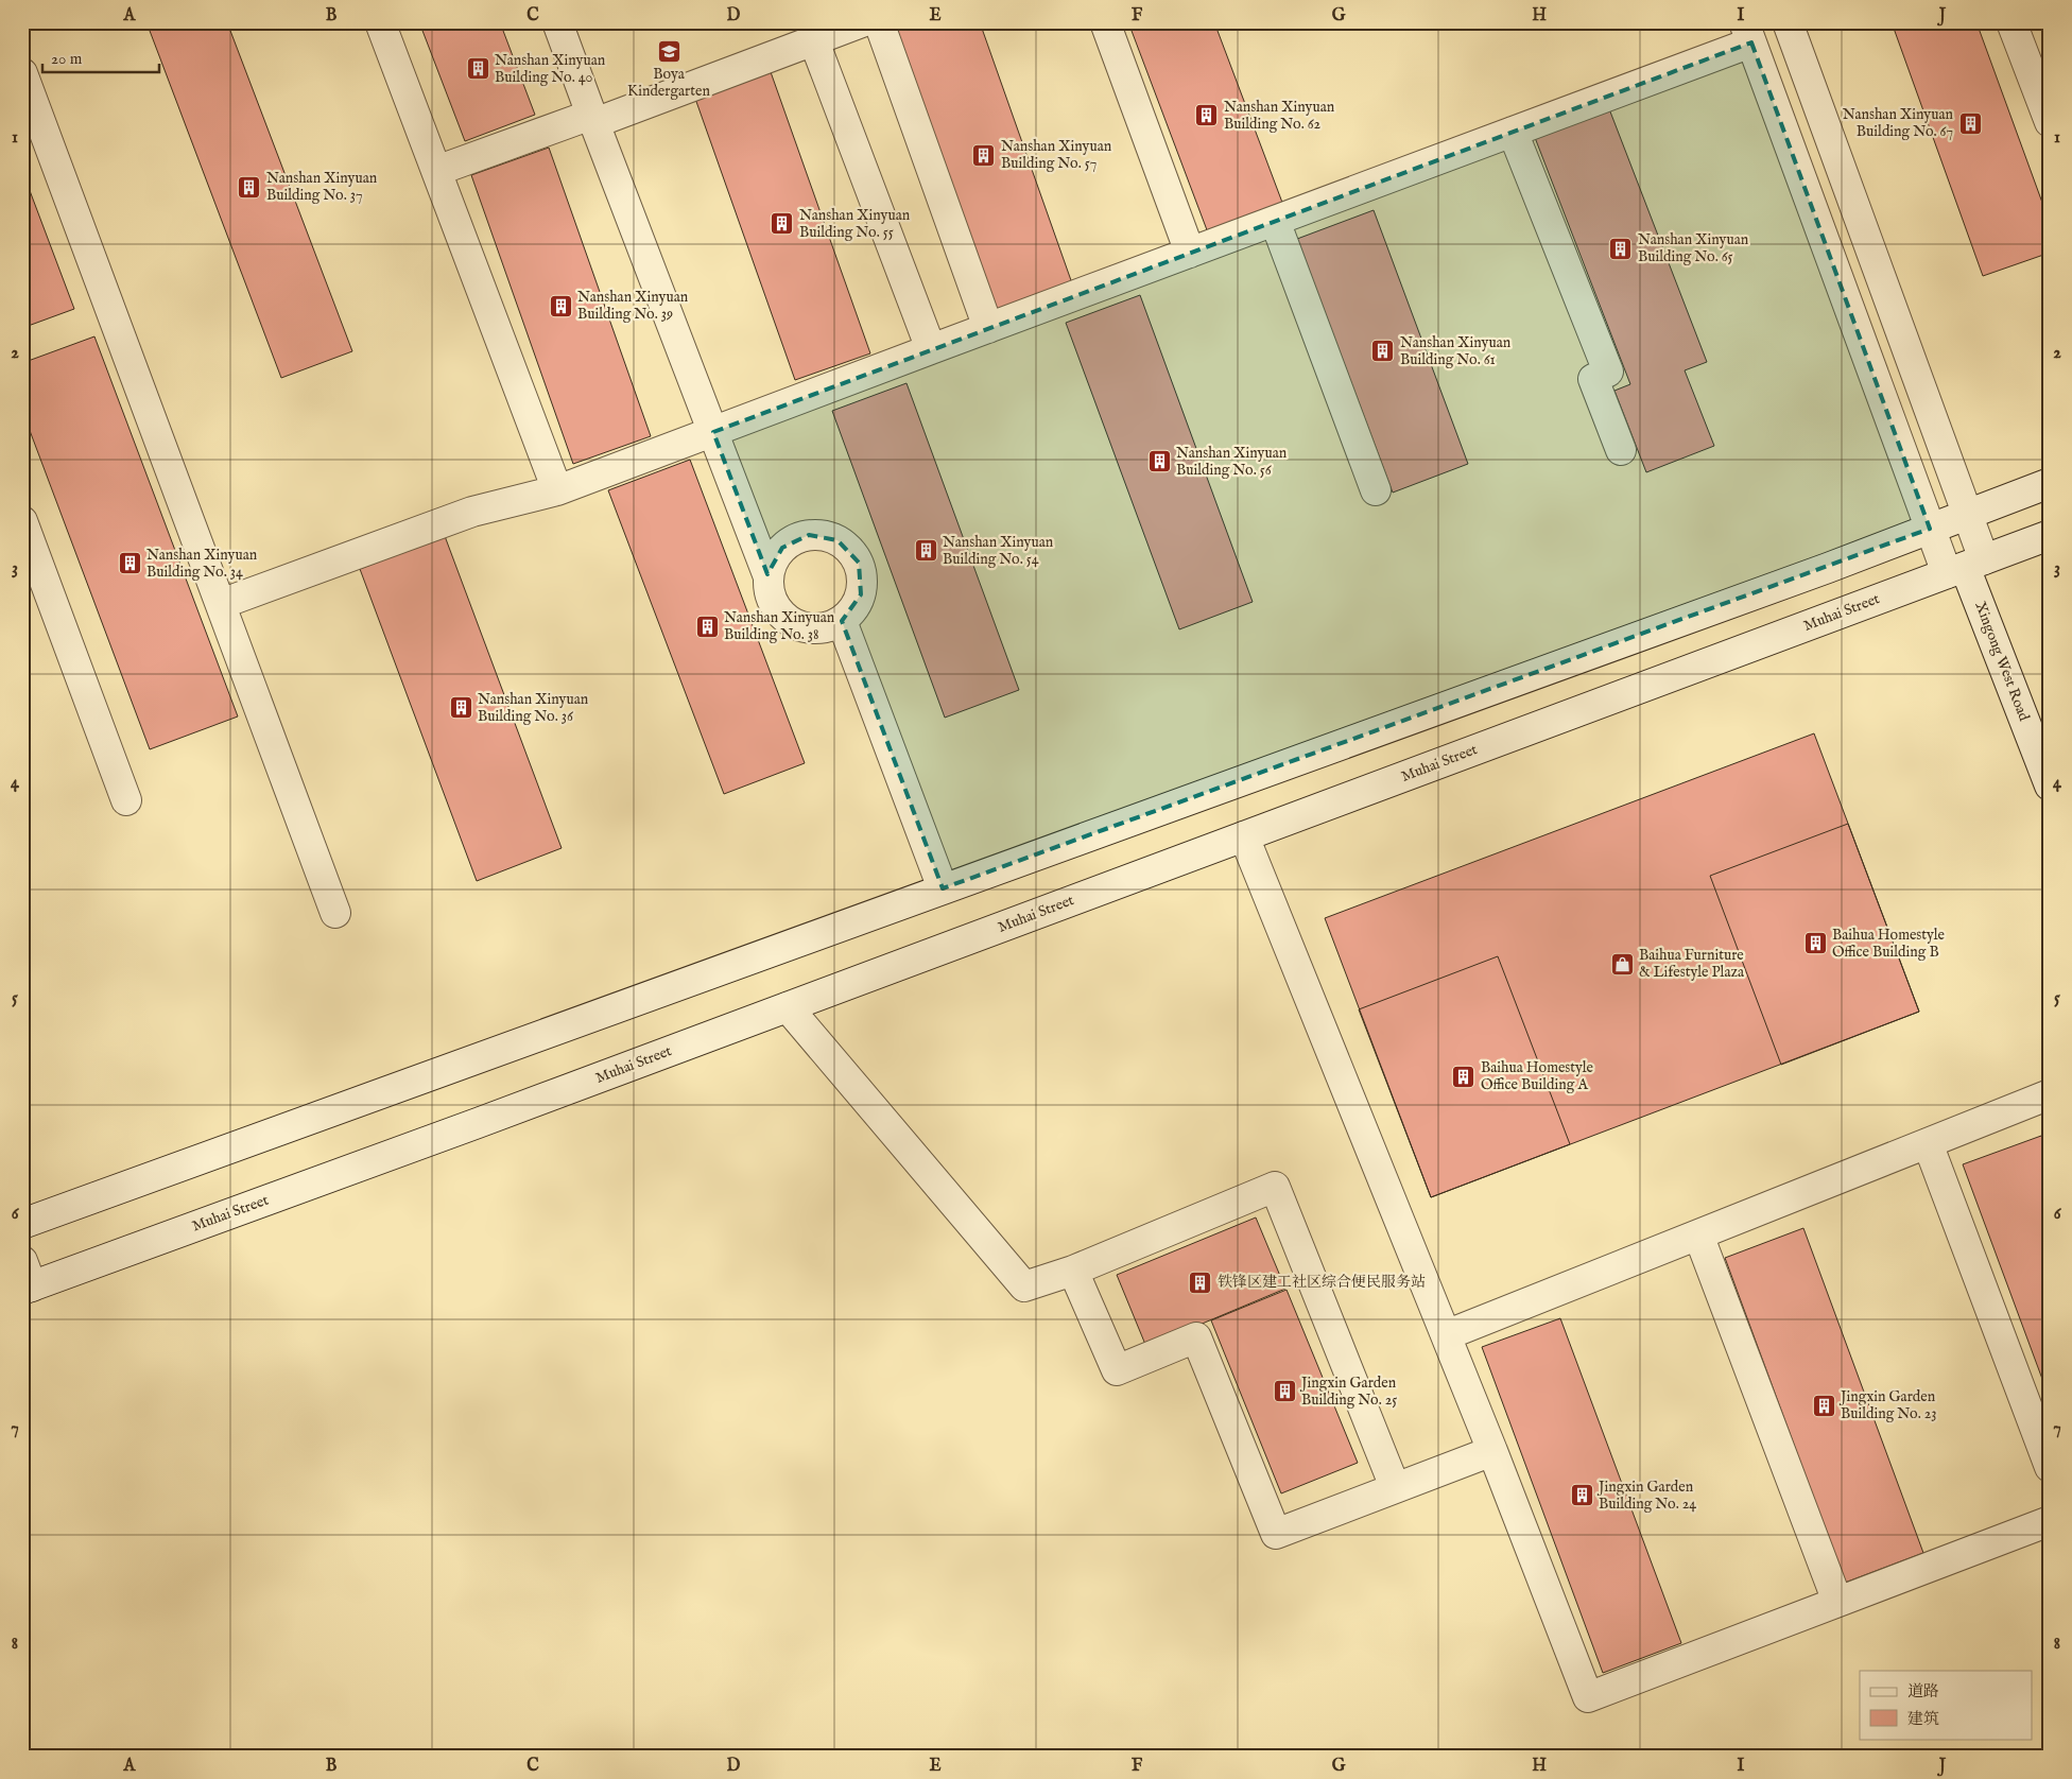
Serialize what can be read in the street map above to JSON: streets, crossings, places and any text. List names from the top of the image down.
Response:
{
  "streets": {
    "street": ["Muhai Street", "Xingong West Road"]
  },
  "crossings": [
    ["Muhai Street", "Xingong West Road"]
  ],
  "places": {
    "school or university": ["Boya Kindergarten"],
    "building": [
      "Nanshan Xinyuan Building No. 40",
      "Nanshan Xinyuan Building No. 62",
      "Nanshan Xinyuan Building No. 67",
      "Nanshan Xinyuan Building No. 57",
      "Nanshan Xinyuan Building No. 37",
      "Nanshan Xinyuan Building No. 55",
      "Nanshan Xinyuan Building No. 65",
      "Nanshan Xinyuan Building No. 39",
      "Nanshan Xinyuan Building No. 61",
      "Nanshan Xinyuan Building No. 56",
      "Nanshan Xinyuan Building No. 54",
      "Nanshan Xinyuan Building No. 34",
      "Nanshan Xinyuan Building No. 38",
      "Nanshan Xinyuan Building No. 36",
      "Baihua Homestyle Office Building B",
      "Baihua Homestyle Office Building A",
      "铁锋区建工社区综合便民服务站",
      "Jingxin Garden Building No. 25",
      "Jingxin Garden Building No. 23",
      "Jingxin Garden Building No. 24"
    ],
    "shop": ["Baihua Furniture & Lifestyle Plaza"]
  },
  "legend": ["道路", "建筑"],
  "scale_bar": "20 m",
  "grid": {
    "columns": [
      "A",
      "B",
      "C",
      "D",
      "E",
      "F",
      "G",
      "H",
      "I",
      "J"
    ],
    "rows": [
      "1",
      "2",
      "3",
      "4",
      "5",
      "6",
      "7",
      "8"
    ]
  }
}
